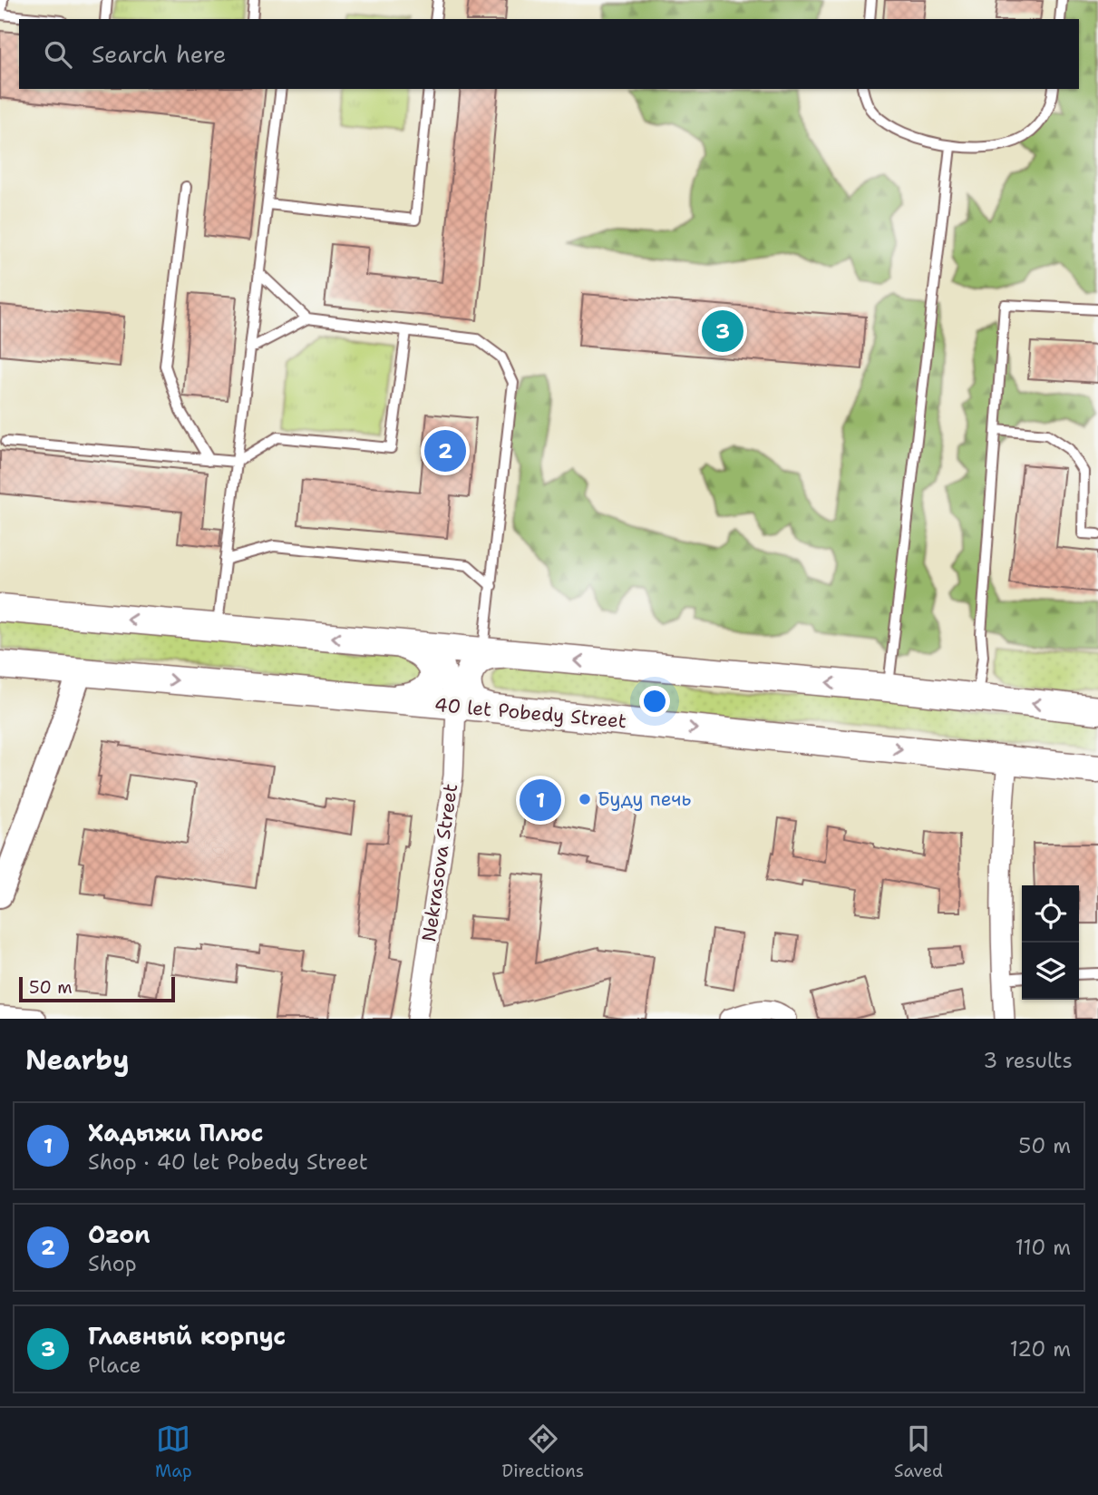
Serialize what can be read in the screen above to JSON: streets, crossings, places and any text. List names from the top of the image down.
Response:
{
  "streets": {
    "main road": ["40 let Pobedy Street"],
    "street": ["Nekrasova Street"]
  },
  "crossings": [
    ["40 let Pobedy Street", "Nekrasova Street"]
  ],
  "places": ["Буду печь"],
  "scale_bar": "50 m",
  "page": {
    "search": "Search here",
    "pins": ["3", "2", "1"],
    "scale": "50 m",
    "heading": ["Nearby", "3 results"],
    "list": [
      {
        "mark": "1",
        "name": "Хадыжи Плюс",
        "note": "Shop · 40 let Pobedy Street",
        "value": "50 m"
      },
      {
        "mark": "2",
        "name": "Ozon",
        "note": "Shop",
        "value": "110 m"
      },
      {
        "mark": "3",
        "name": "Главный корпус",
        "note": "Place",
        "value": "120 m"
      }
    ],
    "nav": ["Map", "Directions", "Saved"]
  }
}
